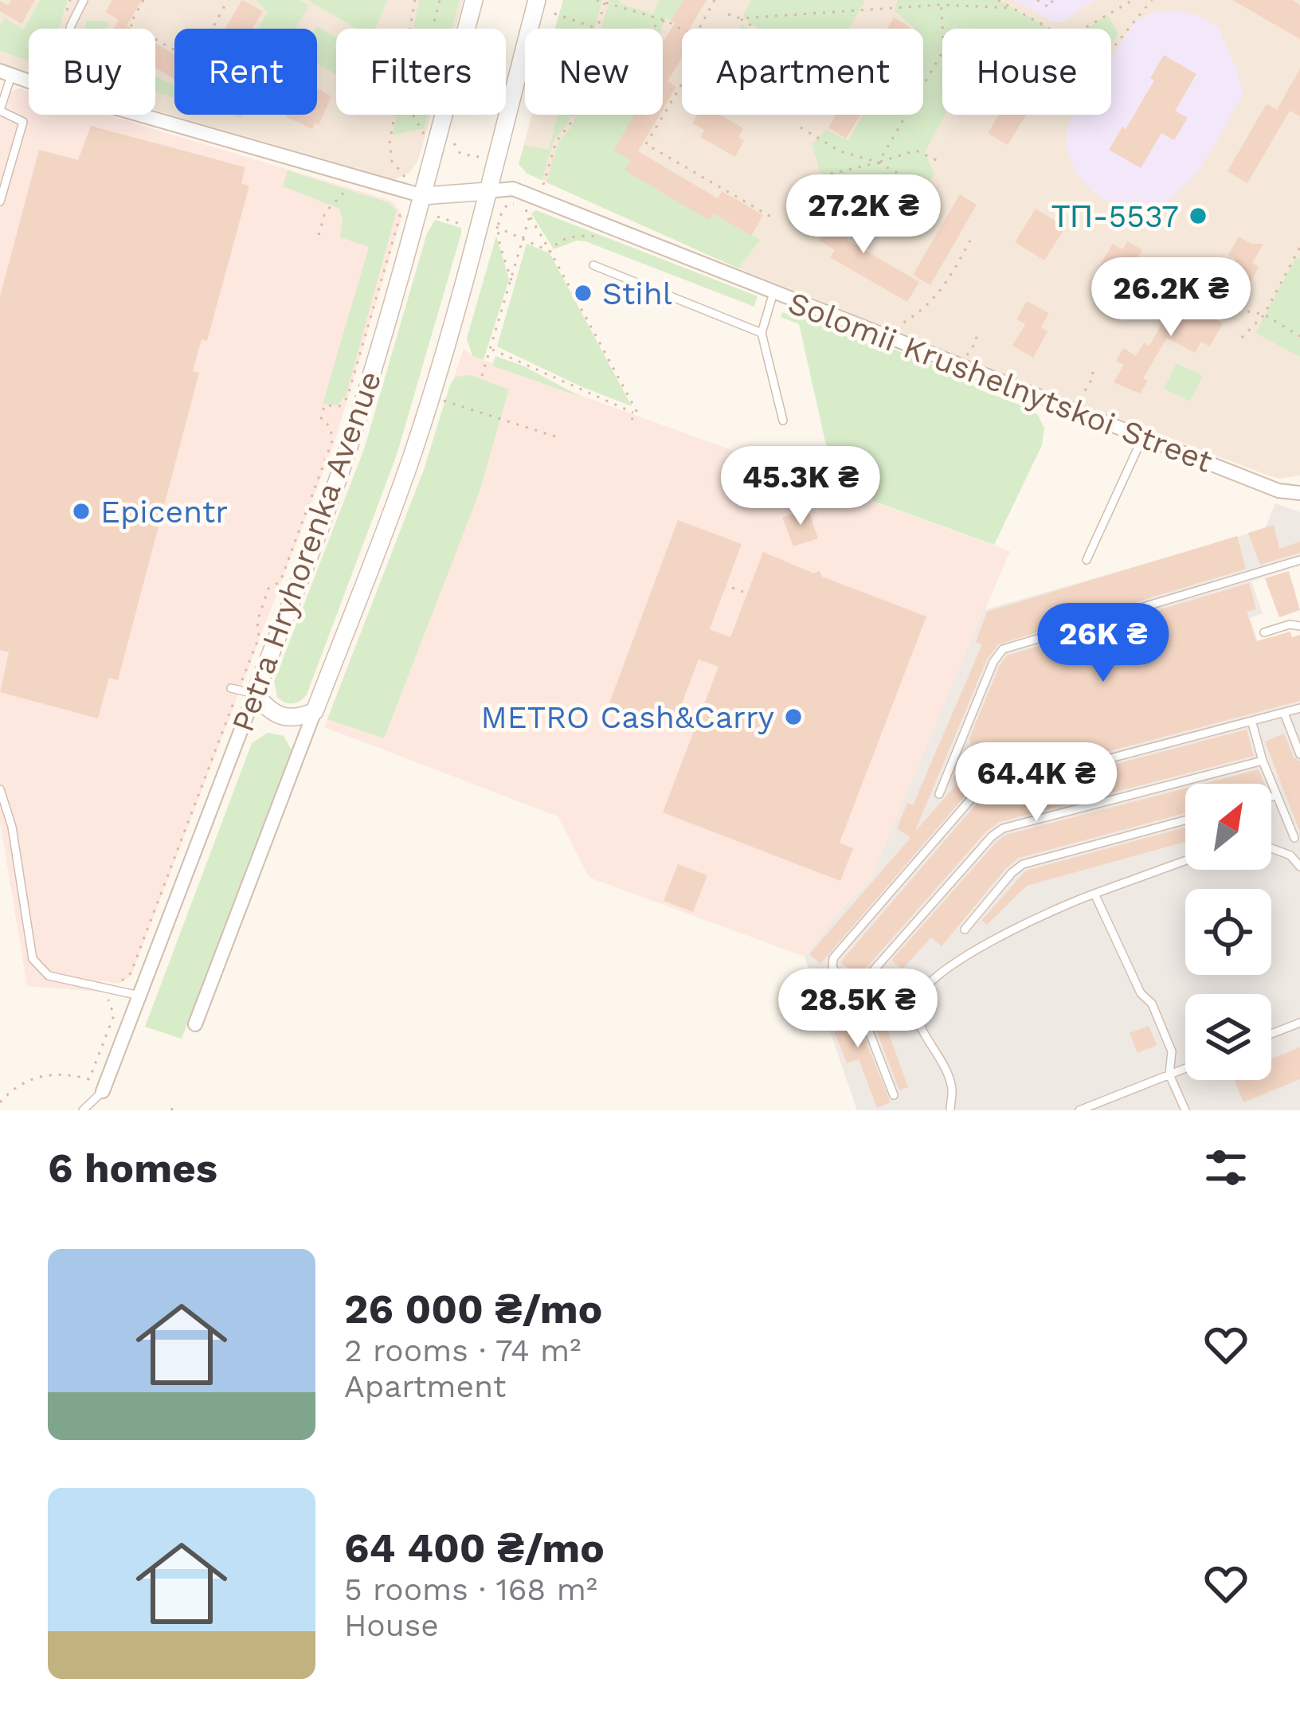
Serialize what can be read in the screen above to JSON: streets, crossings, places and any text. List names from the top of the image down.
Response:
{
  "streets": {
    "street": ["Solomii Krushelnytskoi Street", "Petra Hryhorenka Avenue"]
  },
  "crossings": [
    ["Solomii Krushelnytskoi Street", "Petra Hryhorenka Avenue"]
  ],
  "places": [
    "ТП-5537",
    "Stihl",
    "Epicentr",
    "METRO Cash&Carry"
  ],
  "north": "top right",
  "page": {
    "chip": [
      "Buy",
      "Rent",
      "Filters",
      "New",
      "Apartment",
      "House"
    ],
    "price": [
      "27.2K ₴",
      "26.2K ₴",
      "45.3K ₴",
      "26K ₴",
      "64.4K ₴",
      "28.5K ₴"
    ],
    "heading": "6 homes",
    "list": [
      {
        "name": "26 000 ₴/mo",
        "note": "2 rooms · 74 m² · Apartment"
      },
      {
        "name": "64 400 ₴/mo",
        "note": "5 rooms · 168 m² · House"
      }
    ]
  }
}
